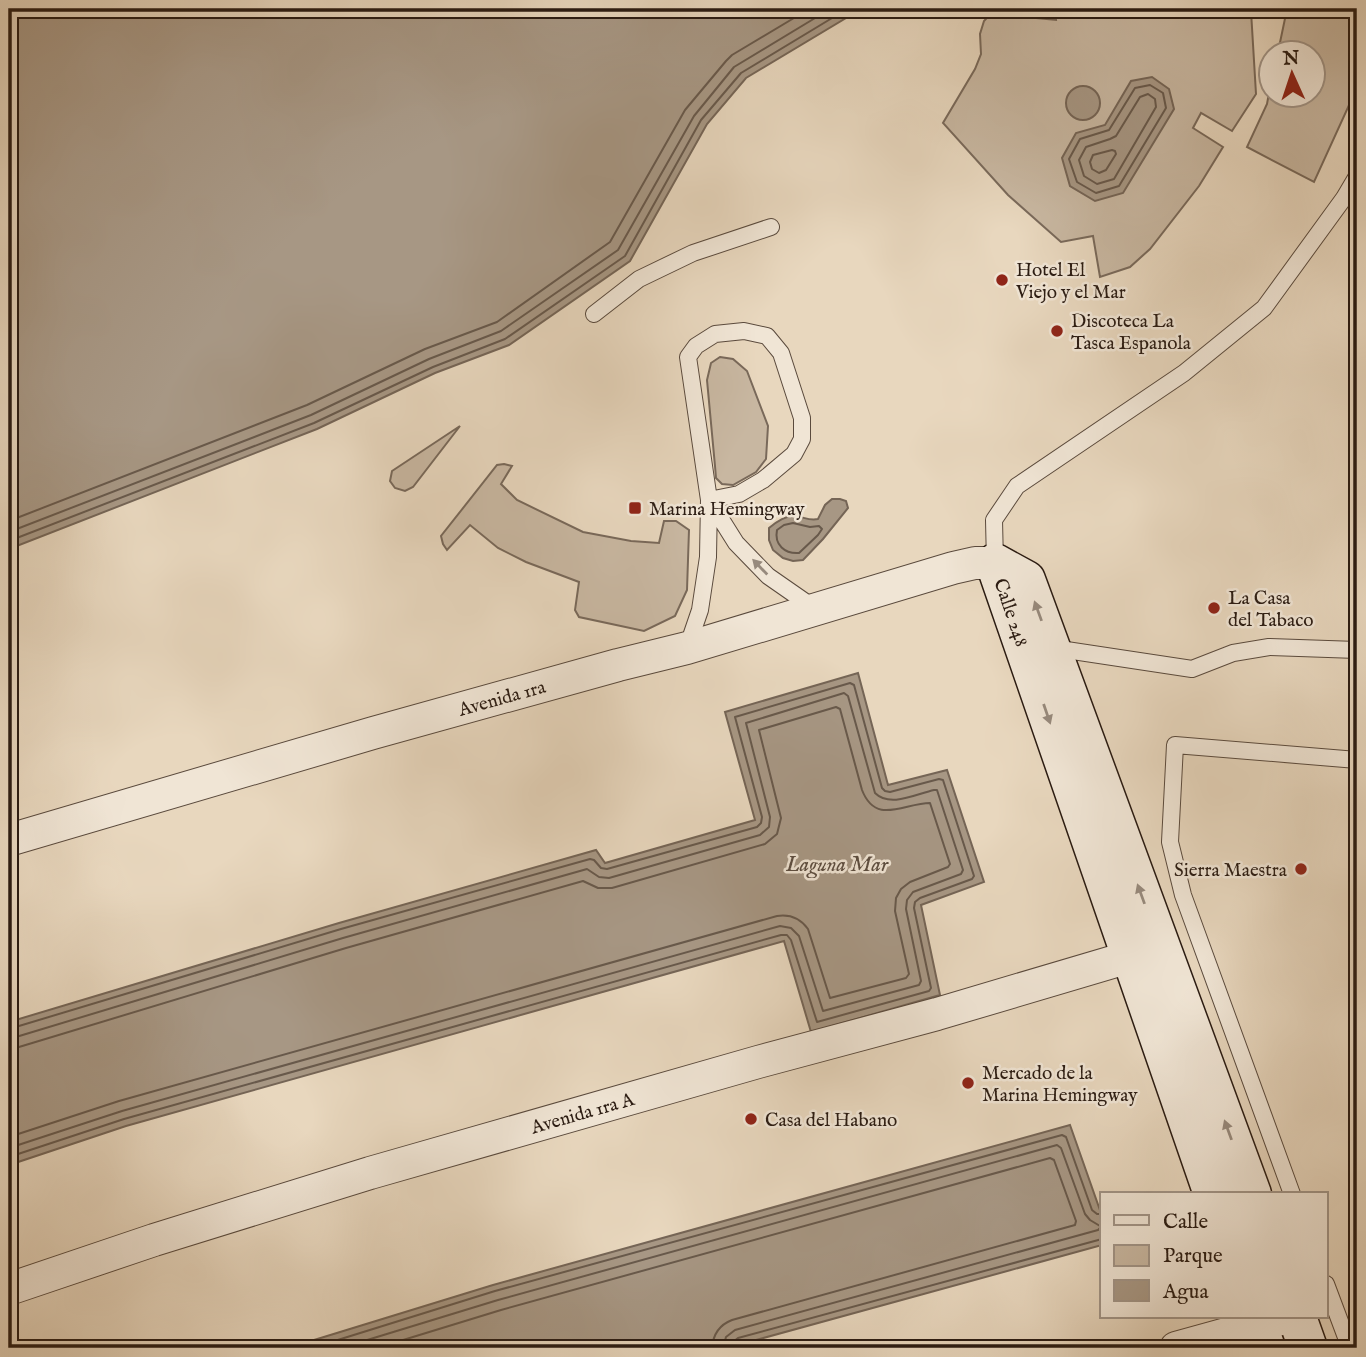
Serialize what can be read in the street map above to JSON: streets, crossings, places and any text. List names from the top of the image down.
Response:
{
  "streets": {
    "street": ["Calle 248", "Avenida 1ra", "Avenida 1ra A"]
  },
  "crossings": [
    ["Calle 248", "Avenida 1ra"],
    ["Calle 248", "Avenida 1ra A"]
  ],
  "water": ["Laguna Mar"],
  "places": {
    "other": [
      "Hotel El Viejo y el Mar",
      "Discoteca La Tasca Espanola",
      "La Casa del Tabaco",
      "Sierra Maestra",
      "Mercado de la Marina Hemingway",
      "Casa del Habano"
    ],
    "transit": ["Marina Hemingway"]
  },
  "legend": ["Calle", "Parque", "Agua"],
  "north": "top"
}
